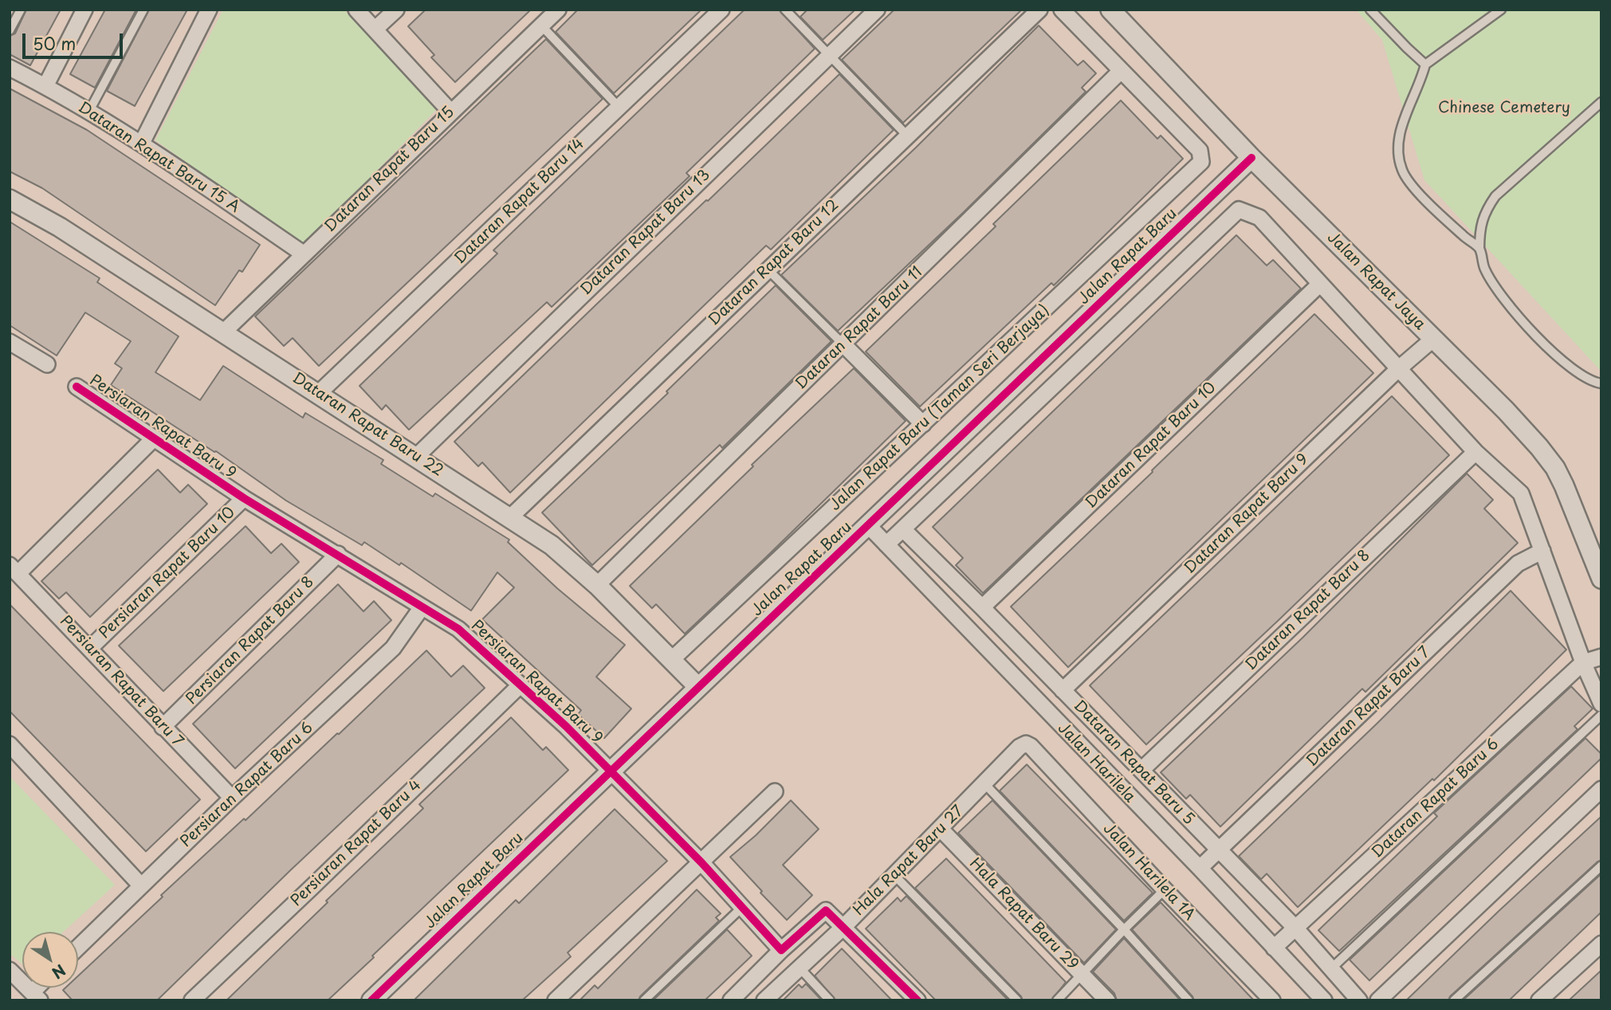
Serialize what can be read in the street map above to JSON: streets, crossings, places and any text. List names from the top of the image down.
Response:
{
  "streets": {
    "street": [
      "Dataran Rapat Baru 15 A",
      "Dataran Rapat Baru 15",
      "Dataran Rapat Baru 14",
      "Dataran Rapat Baru 13",
      "Jalan Rapat Baru",
      "Dataran Rapat Baru 12",
      "Jalan Rapat Jaya",
      "Dataran Rapat Baru 11",
      "Jalan Rapat Baru (Taman Seri Berjaya)",
      "Dataran Rapat Baru 22",
      "Persiaran Rapat Baru 9",
      "Dataran Rapat Baru 10",
      "Dataran Rapat Baru 9",
      "Persiaran Rapat Baru 10",
      "Dataran Rapat Baru 8",
      "Persiaran Rapat Baru 8",
      "Persiaran Rapat Baru 7",
      "Dataran Rapat Baru 7",
      "Jalan Harilela",
      "Dataran Rapat Baru 5",
      "Persiaran Rapat Baru 6",
      "Dataran Rapat Baru 6",
      "Persiaran Rapat Baru 4",
      "Hala Rapat Baru 27",
      "Jalan Harilela 1A",
      "Hala Rapat Baru 29"
    ]
  },
  "crossings": [
    ["Dataran Rapat Baru 15 A", "Dataran Rapat Baru 15"],
    ["Dataran Rapat Baru 15", "Dataran Rapat Baru 22"],
    ["Dataran Rapat Baru 14", "Dataran Rapat Baru 22"],
    ["Dataran Rapat Baru 13", "Dataran Rapat Baru 22"],
    ["Jalan Rapat Baru", "Jalan Rapat Jaya"],
    ["Jalan Rapat Baru", "Dataran Rapat Baru 22"],
    ["Jalan Rapat Baru", "Persiaran Rapat Baru 9"],
    ["Jalan Rapat Baru", "Jalan Harilela"],
    ["Dataran Rapat Baru 12", "Dataran Rapat Baru 22"],
    ["Jalan Rapat Jaya", "Dataran Rapat Baru 9"],
    ["Dataran Rapat Baru 11", "Jalan Rapat Baru (Taman Seri Berjaya)"],
    ["Dataran Rapat Baru 11", "Dataran Rapat Baru 22"],
    ["Jalan Rapat Baru (Taman Seri Berjaya)", "Dataran Rapat Baru 22"],
    ["Persiaran Rapat Baru 9", "Persiaran Rapat Baru 10"],
    ["Persiaran Rapat Baru 9", "Persiaran Rapat Baru 8"],
    ["Persiaran Rapat Baru 9", "Persiaran Rapat Baru 6"],
    ["Persiaran Rapat Baru 9", "Persiaran Rapat Baru 4"],
    ["Dataran Rapat Baru 10", "Dataran Rapat Baru 5"],
    ["Dataran Rapat Baru 9", "Dataran Rapat Baru 5"],
    ["Persiaran Rapat Baru 10", "Persiaran Rapat Baru 7"],
    ["Dataran Rapat Baru 8", "Dataran Rapat Baru 5"],
    ["Persiaran Rapat Baru 8", "Persiaran Rapat Baru 7"],
    ["Persiaran Rapat Baru 7", "Persiaran Rapat Baru 6"],
    ["Dataran Rapat Baru 7", "Jalan Harilela"],
    ["Dataran Rapat Baru 7", "Dataran Rapat Baru 5"],
    ["Jalan Harilela", "Dataran Rapat Baru 6"],
    ["Dataran Rapat Baru 5", "Dataran Rapat Baru 6"],
    ["Hala Rapat Baru 27", "Jalan Harilela 1A"],
    ["Hala Rapat Baru 27", "Hala Rapat Baru 29"]
  ],
  "parks": ["Chinese Cemetery"],
  "scale_bar": "50 m",
  "north": "bottom right"
}
